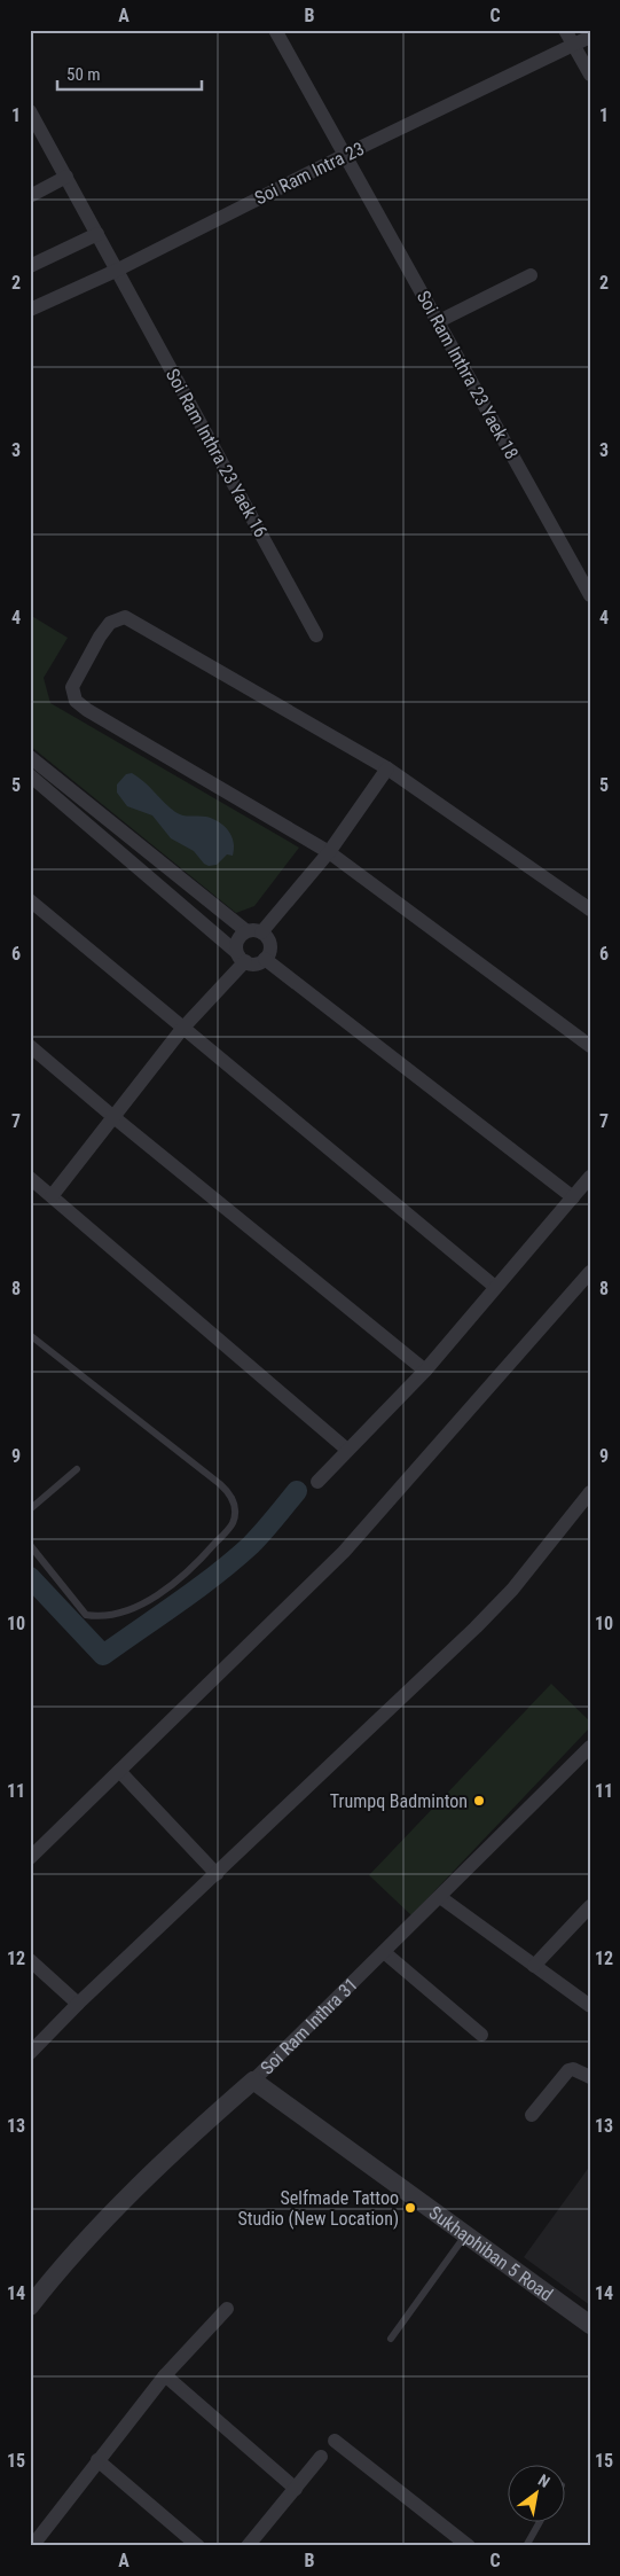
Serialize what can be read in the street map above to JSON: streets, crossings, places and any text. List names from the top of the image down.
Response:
{
  "streets": {
    "street": [
      "Soi Ram Intra 23",
      "Soi Ram Inthra 23 Yaek 18",
      "Soi Ram Inthra 23 Yaek 16",
      "Soi Ram Inthra 31",
      "Sukhaphiban 5 Road"
    ]
  },
  "crossings": [
    ["Soi Ram Intra 23", "Soi Ram Inthra 23 Yaek 18"],
    ["Soi Ram Intra 23", "Soi Ram Inthra 23 Yaek 16"],
    ["Soi Ram Inthra 31", "Sukhaphiban 5 Road"]
  ],
  "places": ["Trumpq Badminton", "Selfmade Tattoo Studio (New Location)"],
  "scale_bar": "50 m",
  "north": "top right",
  "grid": {
    "columns": ["A", "B", "C"],
    "rows": [
      "1",
      "2",
      "3",
      "4",
      "5",
      "6",
      "7",
      "8",
      "9",
      "10",
      "11",
      "12",
      "13",
      "14",
      "15"
    ]
  }
}
